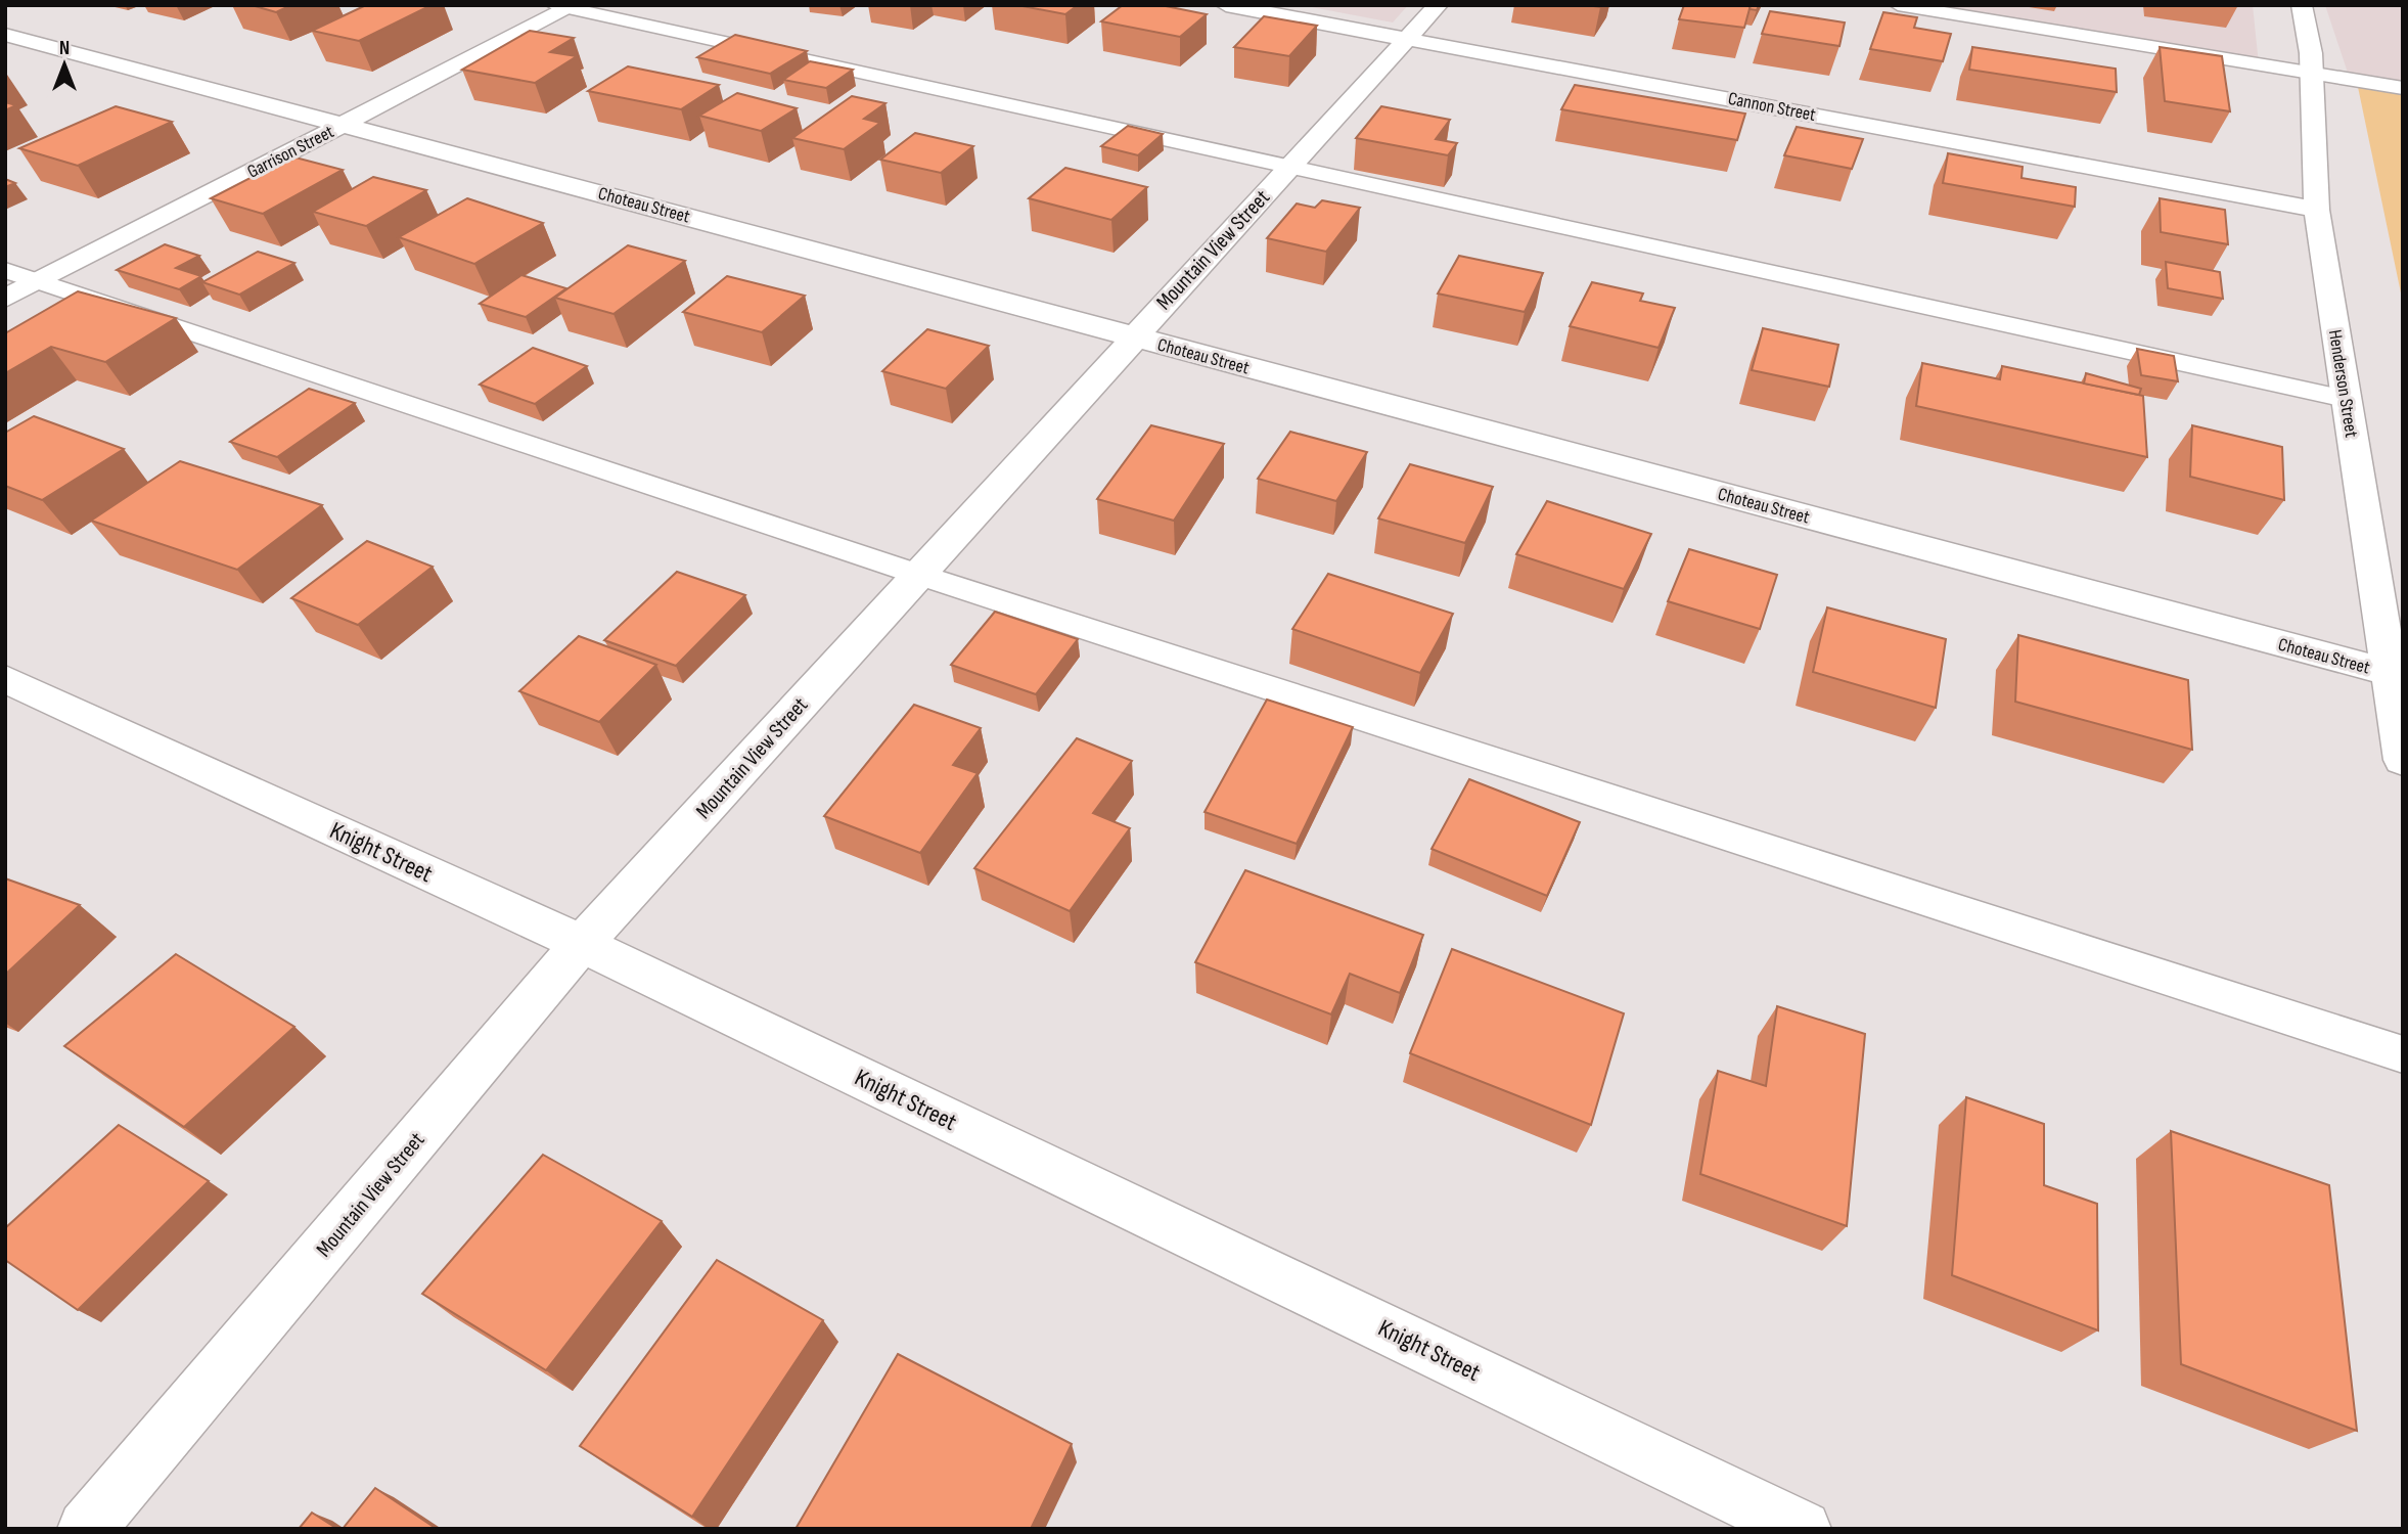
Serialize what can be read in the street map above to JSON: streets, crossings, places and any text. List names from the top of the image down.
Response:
{
  "streets": {
    "street": [
      "Cannon Street",
      "Garrison Street",
      "Choteau Street",
      "Mountain View Street",
      "Henderson Street",
      "Knight Street"
    ]
  },
  "crossings": [
    ["Cannon Street", "Mountain View Street"],
    ["Cannon Street", "Henderson Street"],
    ["Garrison Street", "Choteau Street"],
    ["Choteau Street", "Mountain View Street"],
    ["Choteau Street", "Henderson Street"],
    ["Mountain View Street", "Knight Street"]
  ],
  "north": "top"
}
